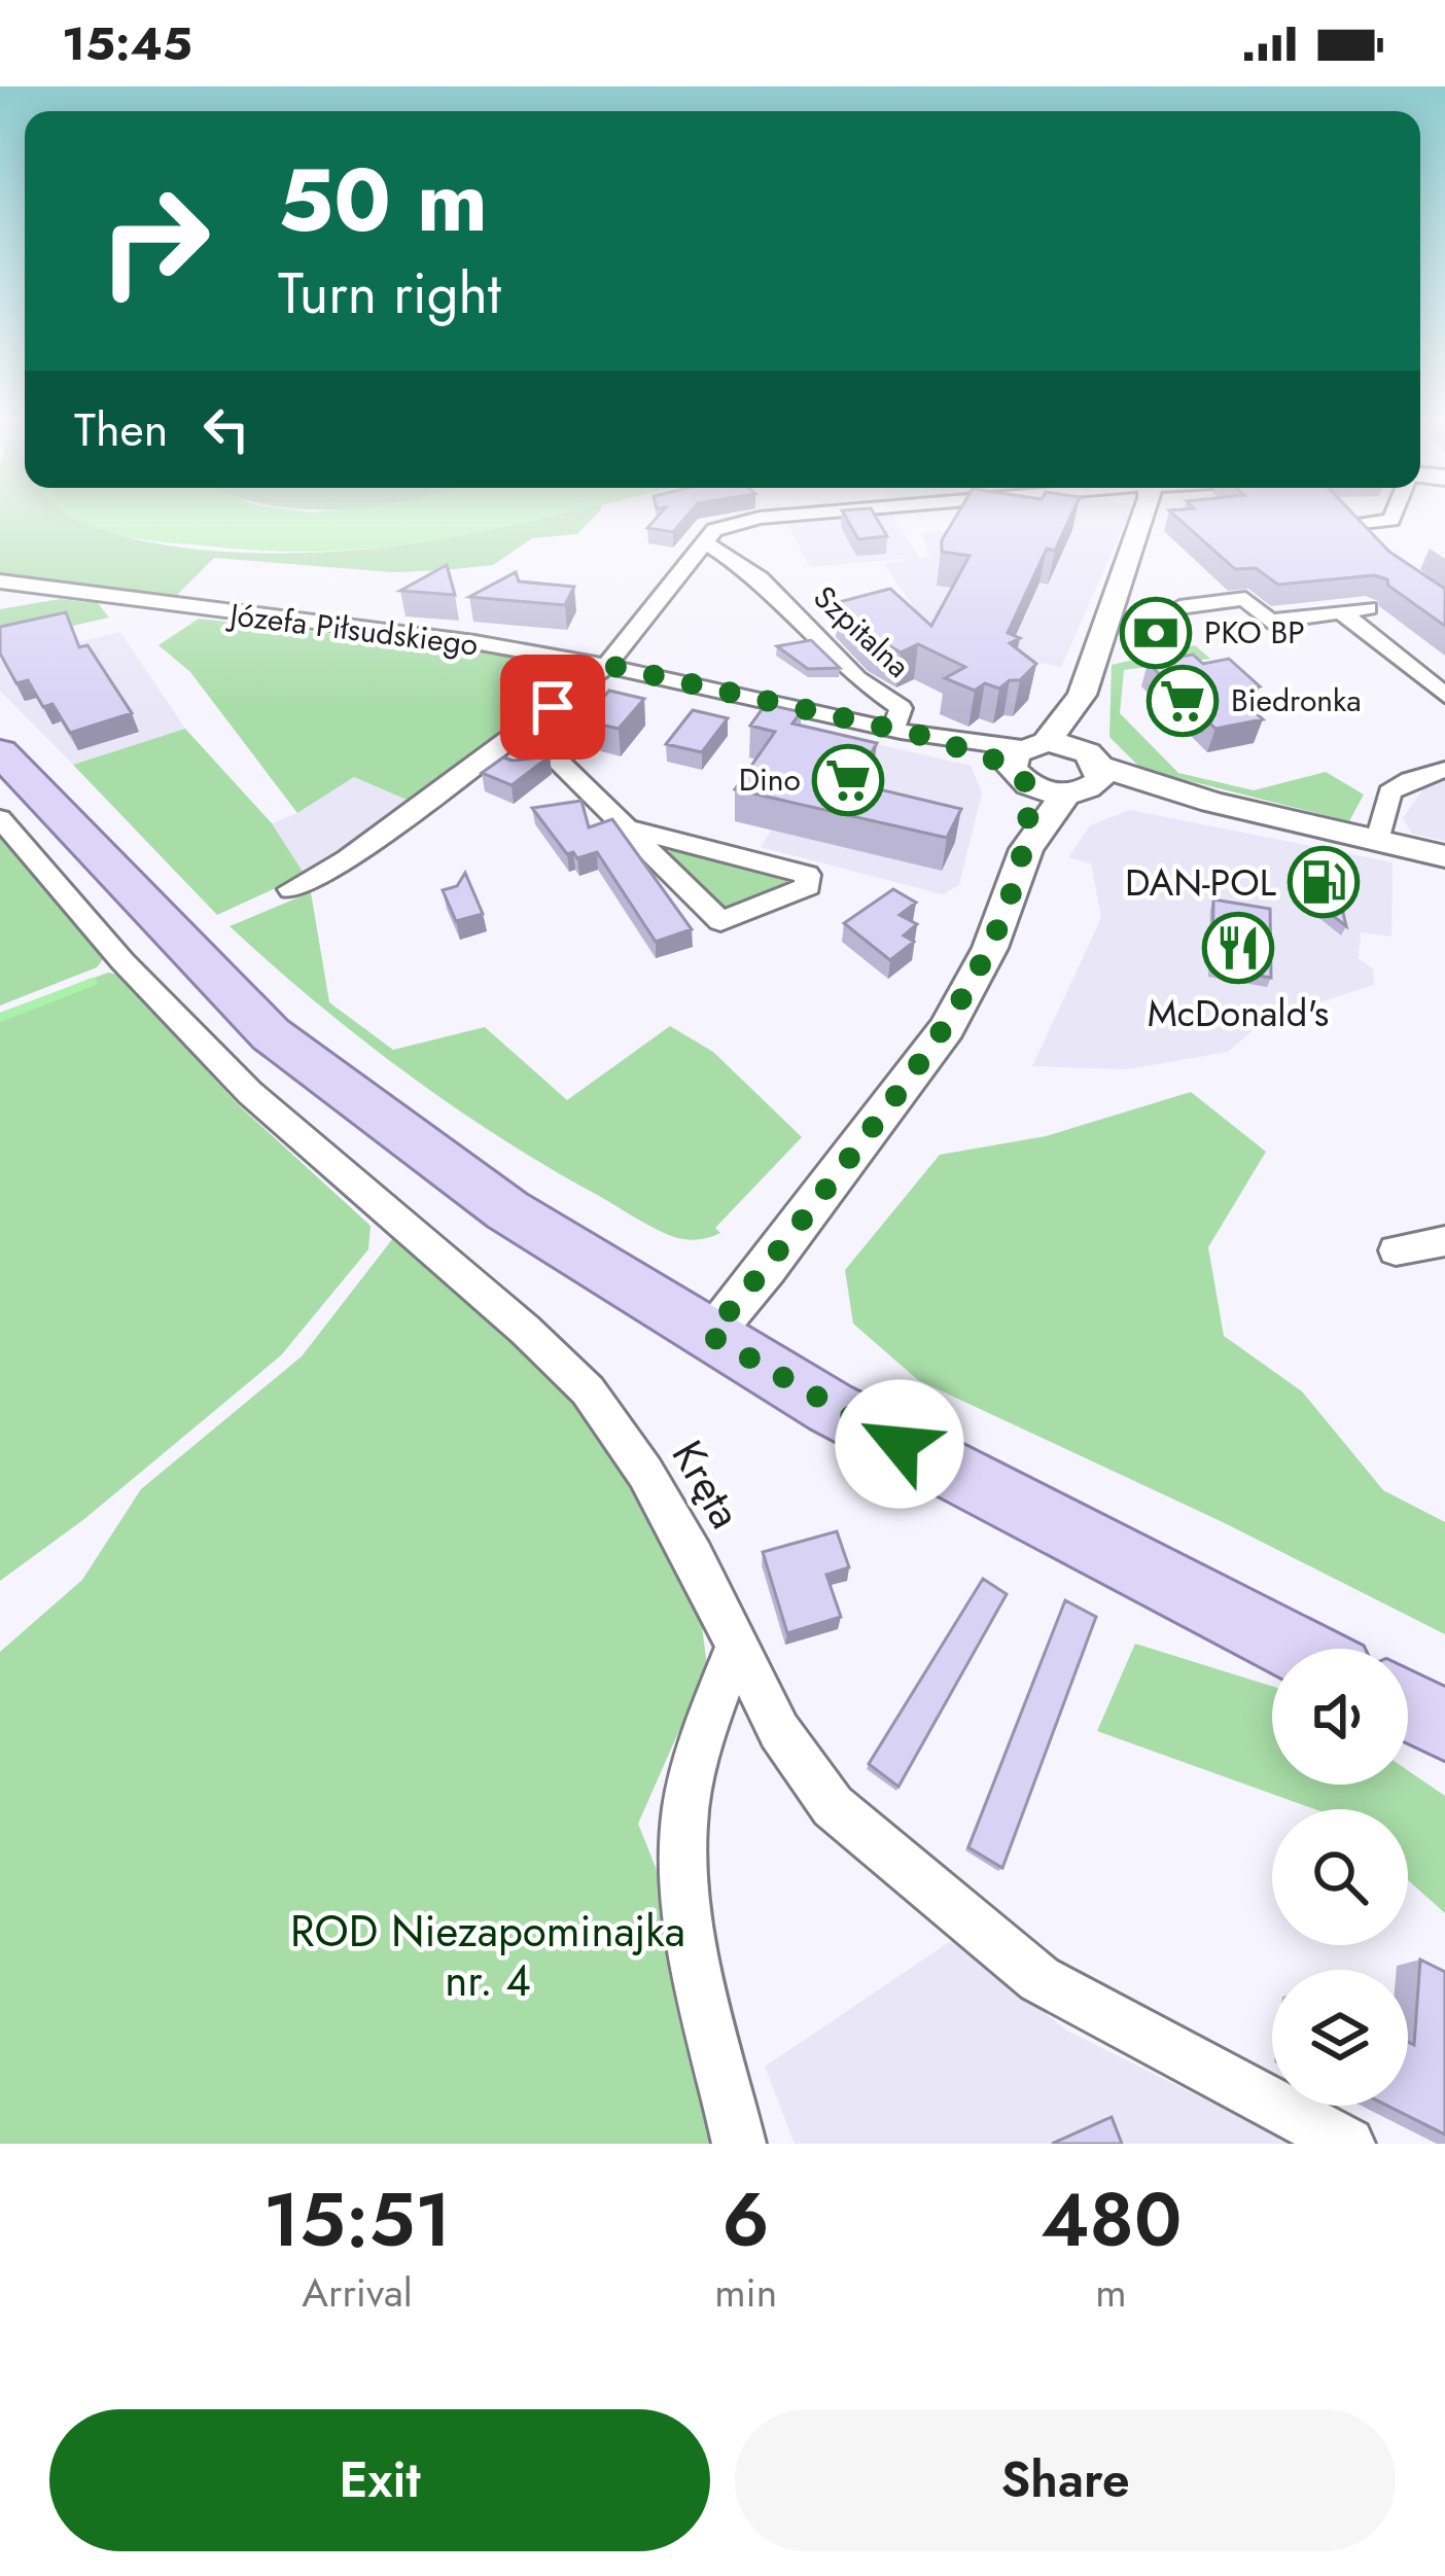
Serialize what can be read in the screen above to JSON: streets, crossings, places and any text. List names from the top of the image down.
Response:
{
  "streets": {
    "street": ["Józefa Piłsudskiego", "Szpitalna", "Kręta"]
  },
  "crossings": [
    ["Józefa Piłsudskiego", "Szpitalna"]
  ],
  "parks": ["ROD Niezapominajka nr. 4"],
  "places": {
    "bank": ["PKO BP"],
    "supermarket": ["Biedronka", "Dino"],
    "fuel station": ["DAN-POL"],
    "restaurant": ["McDonald's"]
  },
  "page": {
    "status": "15:45",
    "turn": ["50 m", "Turn right"],
    "then": "Then",
    "eta": [
      "15:51",
      "Arrival",
      "6",
      "min",
      "480",
      "m"
    ],
    "buttons": ["Exit", "Share"]
  }
}
